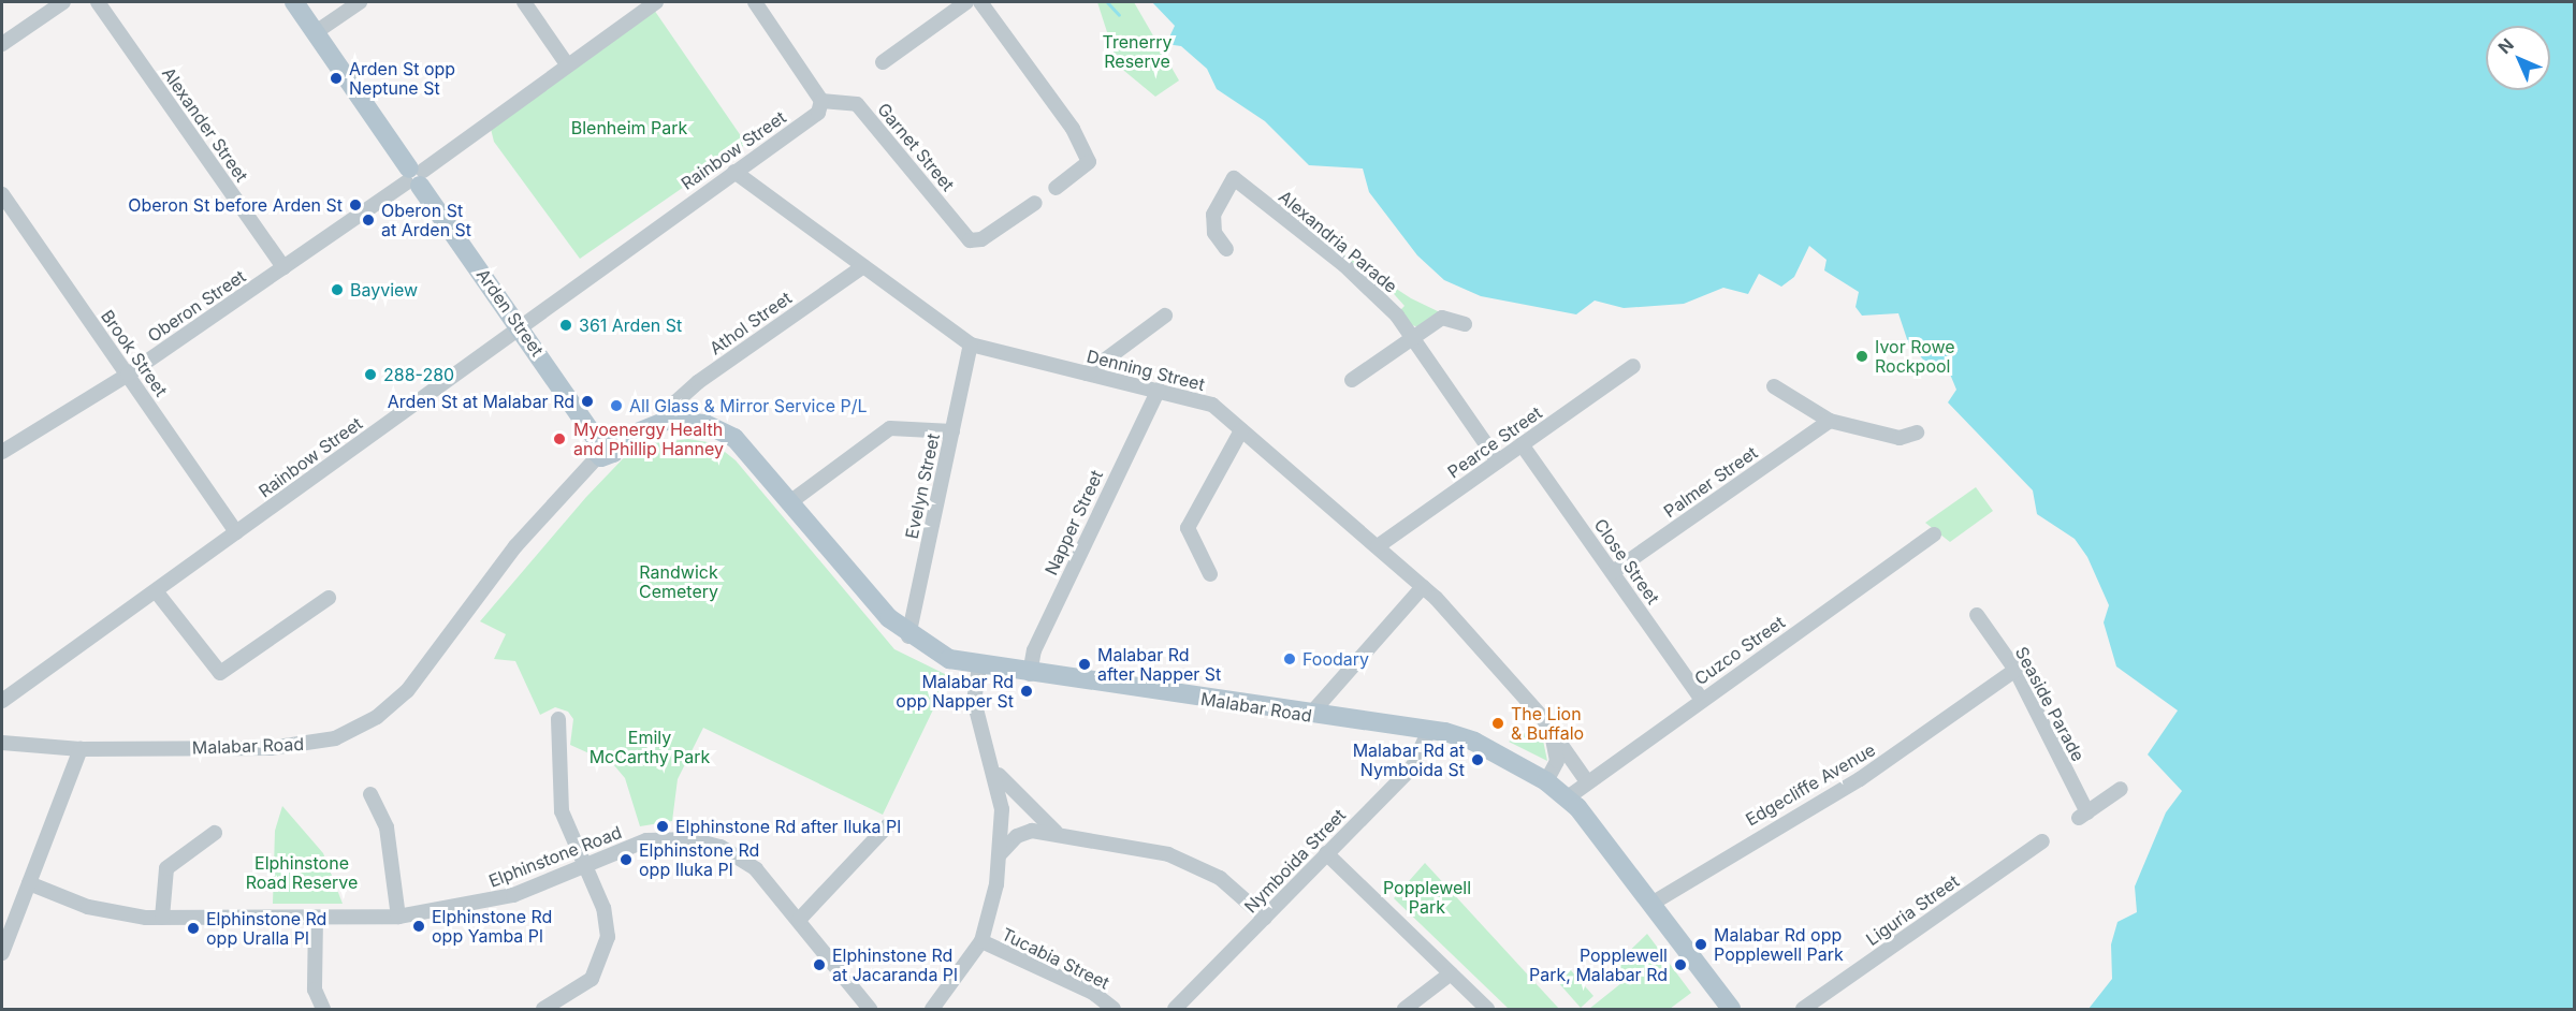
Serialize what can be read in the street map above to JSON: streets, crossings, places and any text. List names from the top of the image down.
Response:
{
  "streets": {
    "main road": ["Arden Street", "Malabar Road"],
    "street": [
      "Alexander Street",
      "Garnet Street",
      "Rainbow Street",
      "Alexandria Parade",
      "Oberon Street",
      "Athol Street",
      "Brook Street",
      "Denning Street",
      "Pearce Street",
      "Palmer Street",
      "Evelyn Street",
      "Napper Street",
      "Close Street",
      "Cuzco Street",
      "Seaside Parade",
      "Edgecliffe Avenue",
      "Elphinstone Road",
      "Nymboida Street",
      "Liguria Street",
      "Tucabia Street"
    ]
  },
  "crossings": [
    ["Alexander Street", "Oberon Street"],
    ["Garnet Street", "Rainbow Street"],
    ["Rainbow Street", "Arden Street"],
    ["Rainbow Street", "Brook Street"],
    ["Rainbow Street", "Denning Street"],
    ["Alexandria Parade", "Pearce Street"],
    ["Oberon Street", "Arden Street"],
    ["Oberon Street", "Brook Street"],
    ["Arden Street", "Malabar Road"],
    ["Athol Street", "Denning Street"],
    ["Athol Street", "Malabar Road"],
    ["Denning Street", "Pearce Street"],
    ["Denning Street", "Evelyn Street"],
    ["Denning Street", "Napper Street"],
    ["Denning Street", "Cuzco Street"],
    ["Pearce Street", "Close Street"],
    ["Palmer Street", "Close Street"],
    ["Evelyn Street", "Malabar Road"],
    ["Napper Street", "Malabar Road"],
    ["Close Street", "Cuzco Street"],
    ["Cuzco Street", "Malabar Road"],
    ["Seaside Parade", "Edgecliffe Avenue"],
    ["Malabar Road", "Edgecliffe Avenue"],
    ["Malabar Road", "Nymboida Street"]
  ],
  "parks": [
    "Trenerry Reserve",
    "Blenheim Park",
    "Randwick Cemetery",
    "Emily McCarthy Park",
    "Elphinstone Road Reserve",
    "Popplewell Park"
  ],
  "places": [
    "Arden St opp Neptune St",
    "Oberon St before Arden St",
    "Oberon St at Arden St",
    "Bayview",
    "361 Arden St",
    "Ivor Rowe Rockpool",
    "288-280",
    "Arden St at Malabar Rd",
    "All Glass & Mirror Service P/L",
    "Myoenergy Health and Phillip Hanney",
    "Foodary",
    "Malabar Rd after Napper St",
    "Malabar Rd opp Napper St",
    "The Lion & Buffalo",
    "Malabar Rd at Nymboida St",
    "Elphinstone Rd after Iluka Pl",
    "Elphinstone Rd opp Iluka Pl",
    "Elphinstone Rd opp Yamba Pl",
    "Elphinstone Rd opp Uralla Pl",
    "Malabar Rd opp Popplewell Park",
    "Elphinstone Rd at Jacaranda Pl",
    "Popplewell Park, Malabar Rd"
  ],
  "north": "top left"
}
